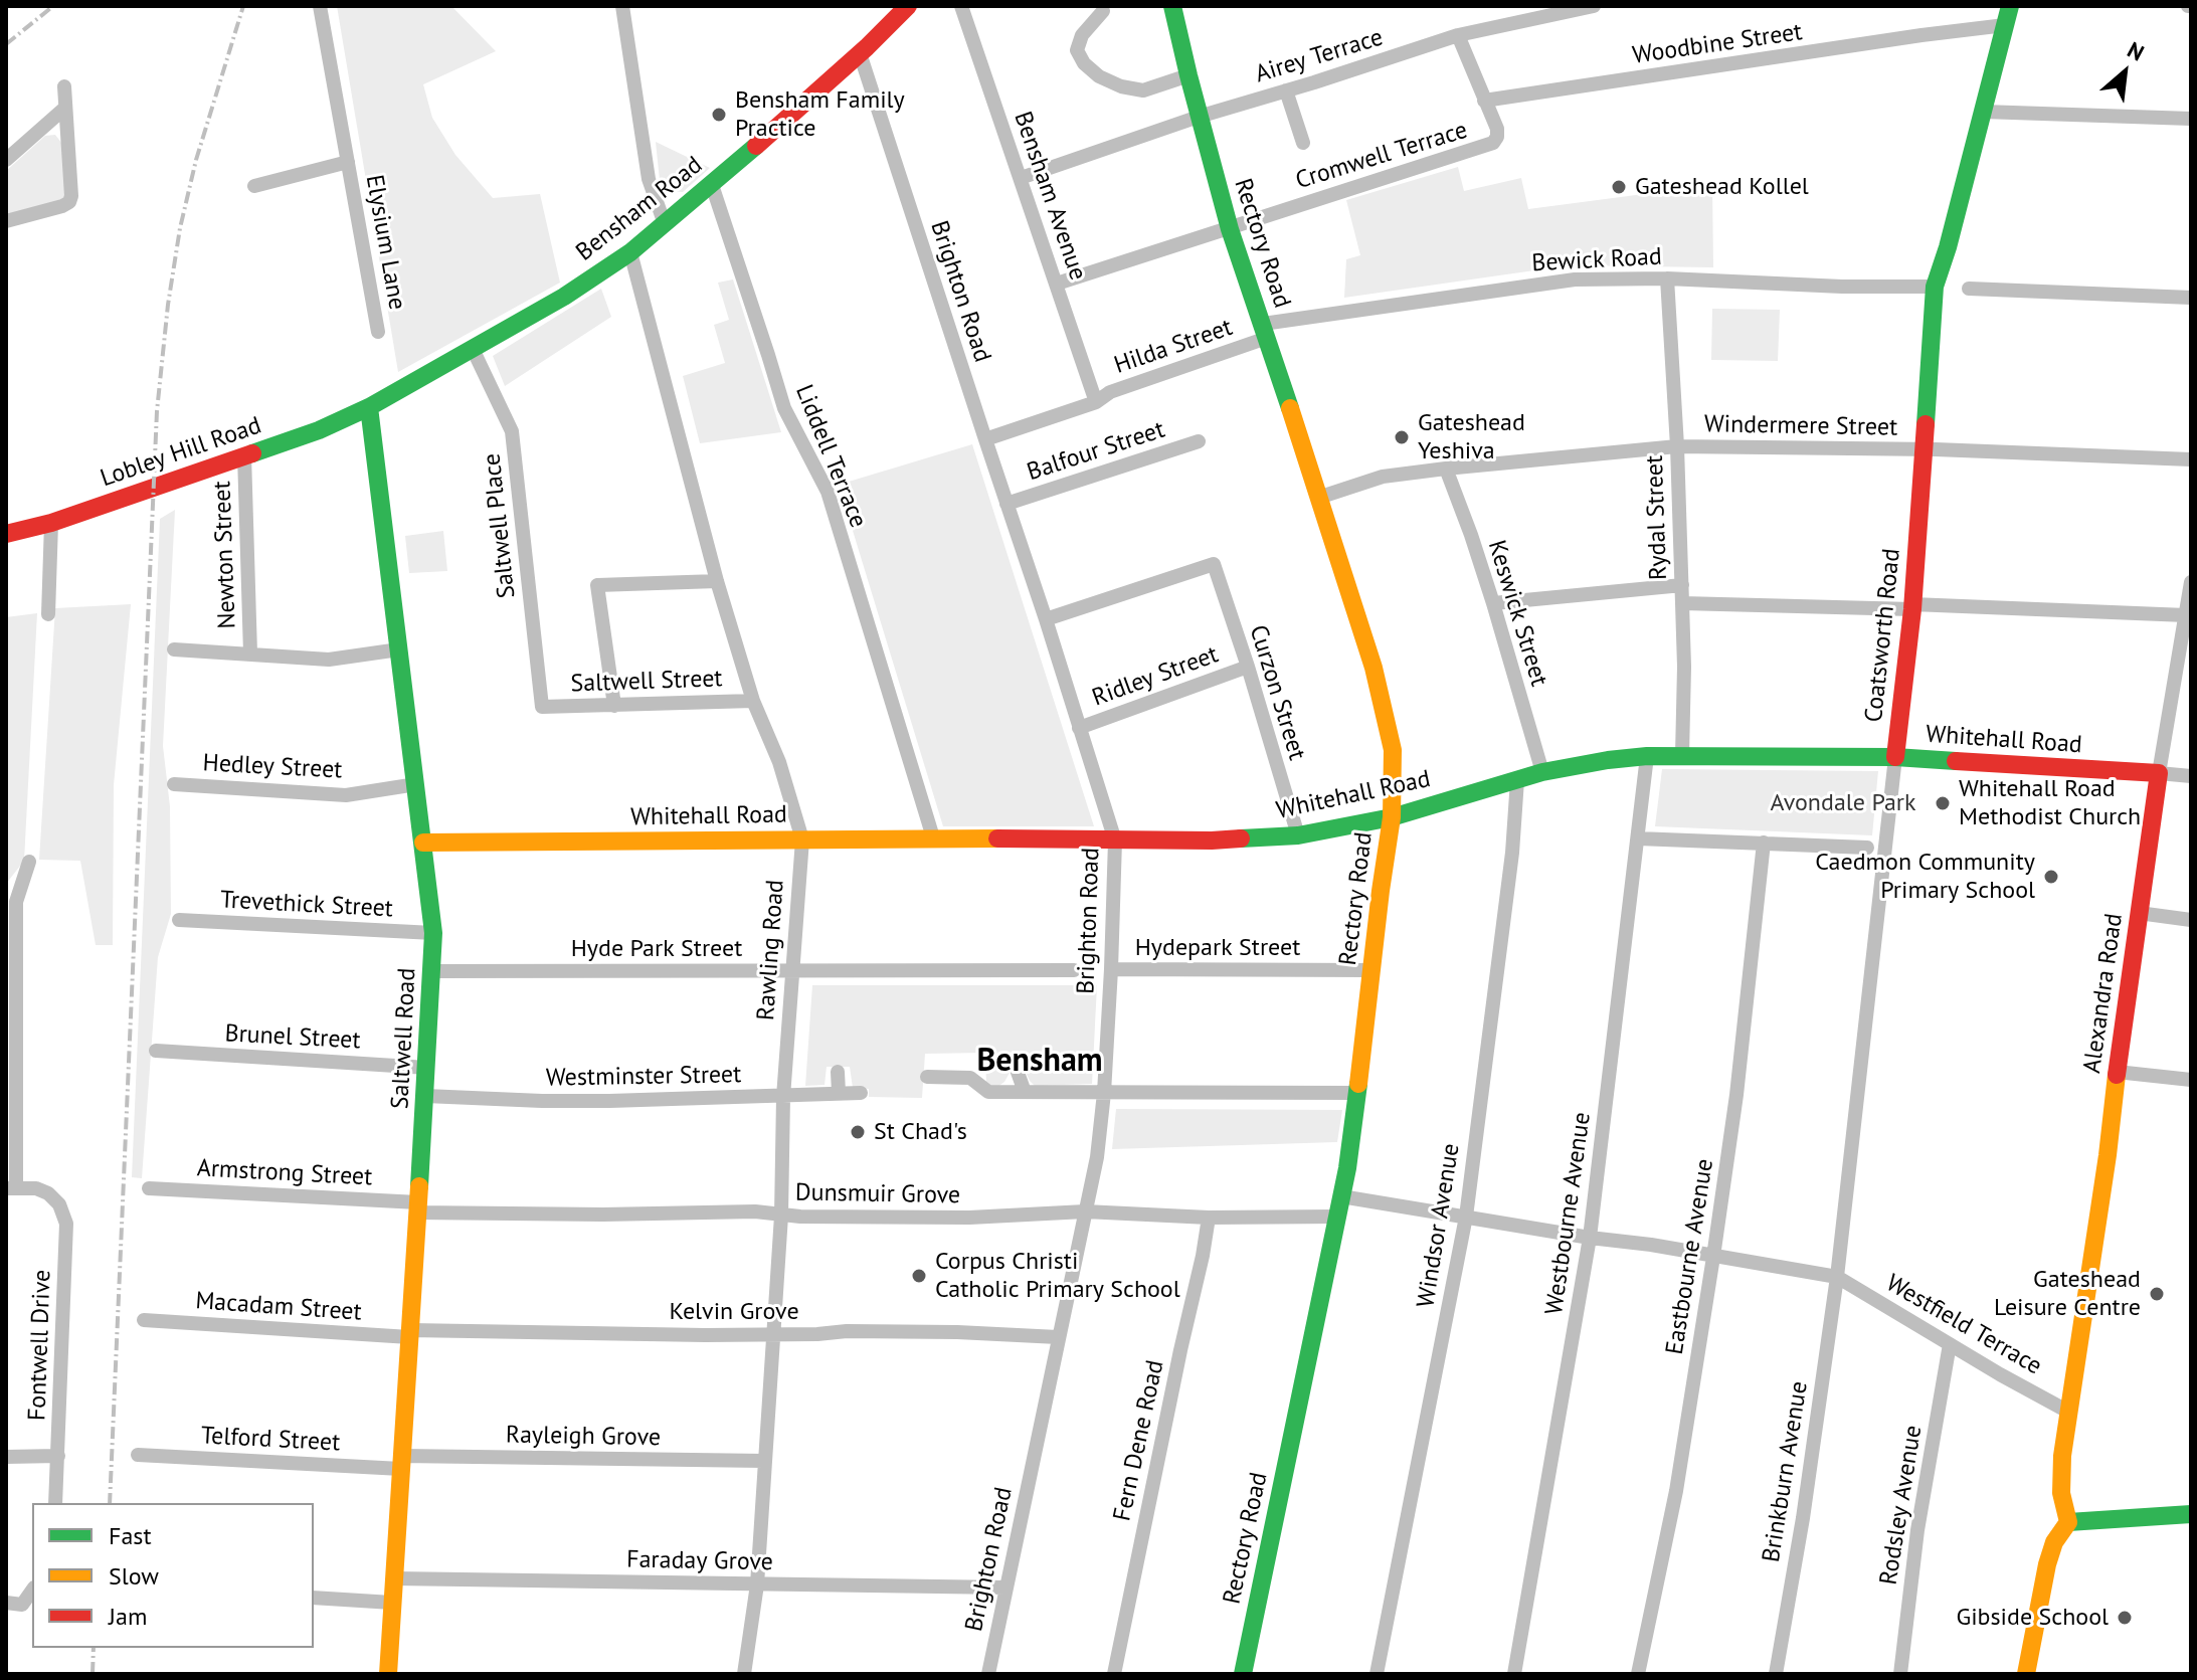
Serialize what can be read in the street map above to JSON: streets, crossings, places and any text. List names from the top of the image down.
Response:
{
  "streets": {
    "street": [
      "Woodbine Street",
      "Airey Terrace",
      "Cromwell Terrace",
      "Bensham Avenue",
      "Bensham Road",
      "Elysium Lane",
      "Rectory Road",
      "Bewick Road",
      "Brighton Road",
      "Hilda Street",
      "Windermere Street",
      "Balfour Street",
      "Lobley Hill Road",
      "Liddell Terrace",
      "Rydal Street",
      "Saltwell Place",
      "Newton Street",
      "Keswick Street",
      "Coatsworth Road",
      "Ridley Street",
      "Saltwell Street",
      "Curzon Street",
      "Whitehall Road",
      "Hedley Street",
      "Trevethick Street",
      "Hydepark Street",
      "Hyde Park Street",
      "Rawling Road",
      "Alexandra Road",
      "Brunel Street",
      "Saltwell Road",
      "Westminster Street",
      "Armstrong Street",
      "Dunsmuir Grove",
      "Westbourne Avenue",
      "Windsor Avenue",
      "Eastbourne Avenue",
      "Macadam Street",
      "Kelvin Grove",
      "Westfield Terrace",
      "Fontwell Drive",
      "Rayleigh Grove",
      "Telford Street",
      "Fern Dene Road",
      "Brinkburn Avenue",
      "Rodsley Avenue",
      "Faraday Grove"
    ]
  },
  "crossings": [
    ["Woodbine Street", "Cromwell Terrace"],
    ["Woodbine Street", "Coatsworth Road"],
    ["Airey Terrace", "Bensham Avenue"],
    ["Airey Terrace", "Rectory Road"],
    ["Cromwell Terrace", "Bensham Avenue"],
    ["Cromwell Terrace", "Rectory Road"],
    ["Bensham Avenue", "Hilda Street"],
    ["Bensham Road", "Brighton Road"],
    ["Bensham Road", "Lobley Hill Road"],
    ["Bensham Road", "Liddell Terrace"],
    ["Bensham Road", "Saltwell Place"],
    ["Bensham Road", "Rawling Road"],
    ["Bensham Road", "Saltwell Road"],
    ["Rectory Road", "Bewick Road"],
    ["Rectory Road", "Hilda Street"],
    ["Rectory Road", "Windermere Street"],
    ["Rectory Road", "Whitehall Road"],
    ["Rectory Road", "Hydepark Street"],
    ["Rectory Road", "Dunsmuir Grove"],
    ["Bewick Road", "Hilda Street"],
    ["Bewick Road", "Rydal Street"],
    ["Bewick Road", "Coatsworth Road"],
    ["Brighton Road", "Hilda Street"],
    ["Brighton Road", "Balfour Street"],
    ["Brighton Road", "Ridley Street"],
    ["Brighton Road", "Curzon Street"],
    ["Brighton Road", "Whitehall Road"],
    ["Brighton Road", "Hydepark Street"],
    ["Brighton Road", "Dunsmuir Grove"],
    ["Brighton Road", "Kelvin Grove"],
    ["Brighton Road", "Faraday Grove"],
    ["Windermere Street", "Rydal Street"],
    ["Windermere Street", "Keswick Street"],
    ["Windermere Street", "Coatsworth Road"],
    ["Lobley Hill Road", "Newton Street"],
    ["Lobley Hill Road", "Saltwell Road"],
    ["Liddell Terrace", "Whitehall Road"],
    ["Rydal Street", "Whitehall Road"],
    ["Saltwell Place", "Saltwell Street"],
    ["Keswick Street", "Whitehall Road"],
    ["Coatsworth Road", "Whitehall Road"],
    ["Coatsworth Road", "Westfield Terrace"],
    ["Coatsworth Road", "Brinkburn Avenue"],
    ["Ridley Street", "Curzon Street"],
    ["Saltwell Street", "Rawling Road"],
    ["Curzon Street", "Whitehall Road"],
    ["Whitehall Road", "Rawling Road"],
    ["Whitehall Road", "Alexandra Road"],
    ["Whitehall Road", "Saltwell Road"],
    ["Whitehall Road", "Westbourne Avenue"],
    ["Whitehall Road", "Windsor Avenue"],
    ["Hedley Street", "Saltwell Road"],
    ["Trevethick Street", "Saltwell Road"],
    ["Hyde Park Street", "Rawling Road"],
    ["Hyde Park Street", "Saltwell Road"],
    ["Rawling Road", "Westminster Street"],
    ["Rawling Road", "Dunsmuir Grove"],
    ["Rawling Road", "Kelvin Grove"],
    ["Rawling Road", "Rayleigh Grove"],
    ["Rawling Road", "Faraday Grove"],
    ["Alexandra Road", "Westfield Terrace"],
    ["Brunel Street", "Saltwell Road"],
    ["Saltwell Road", "Westminster Street"],
    ["Saltwell Road", "Armstrong Street"],
    ["Saltwell Road", "Dunsmuir Grove"],
    ["Saltwell Road", "Macadam Street"],
    ["Saltwell Road", "Kelvin Grove"],
    ["Saltwell Road", "Rayleigh Grove"],
    ["Saltwell Road", "Telford Street"],
    ["Saltwell Road", "Faraday Grove"],
    ["Armstrong Street", "Dunsmuir Grove"],
    ["Dunsmuir Grove", "Fern Dene Road"],
    ["Macadam Street", "Kelvin Grove"],
    ["Westfield Terrace", "Brinkburn Avenue"],
    ["Westfield Terrace", "Rodsley Avenue"],
    ["Rayleigh Grove", "Telford Street"]
  ],
  "districts": ["Bensham"],
  "parks": ["Avondale Park"],
  "places": [
    "Bensham Family Practice",
    "Gateshead Kollel",
    "Gateshead Yeshiva",
    "Whitehall Road Methodist Church",
    "Caedmon Community Primary School",
    "St Chad's",
    "Corpus Christi Catholic Primary School",
    "Gateshead Leisure Centre",
    "Gibside School"
  ],
  "legend": ["Fast", "Slow", "Jam"],
  "north": "top right"
}
